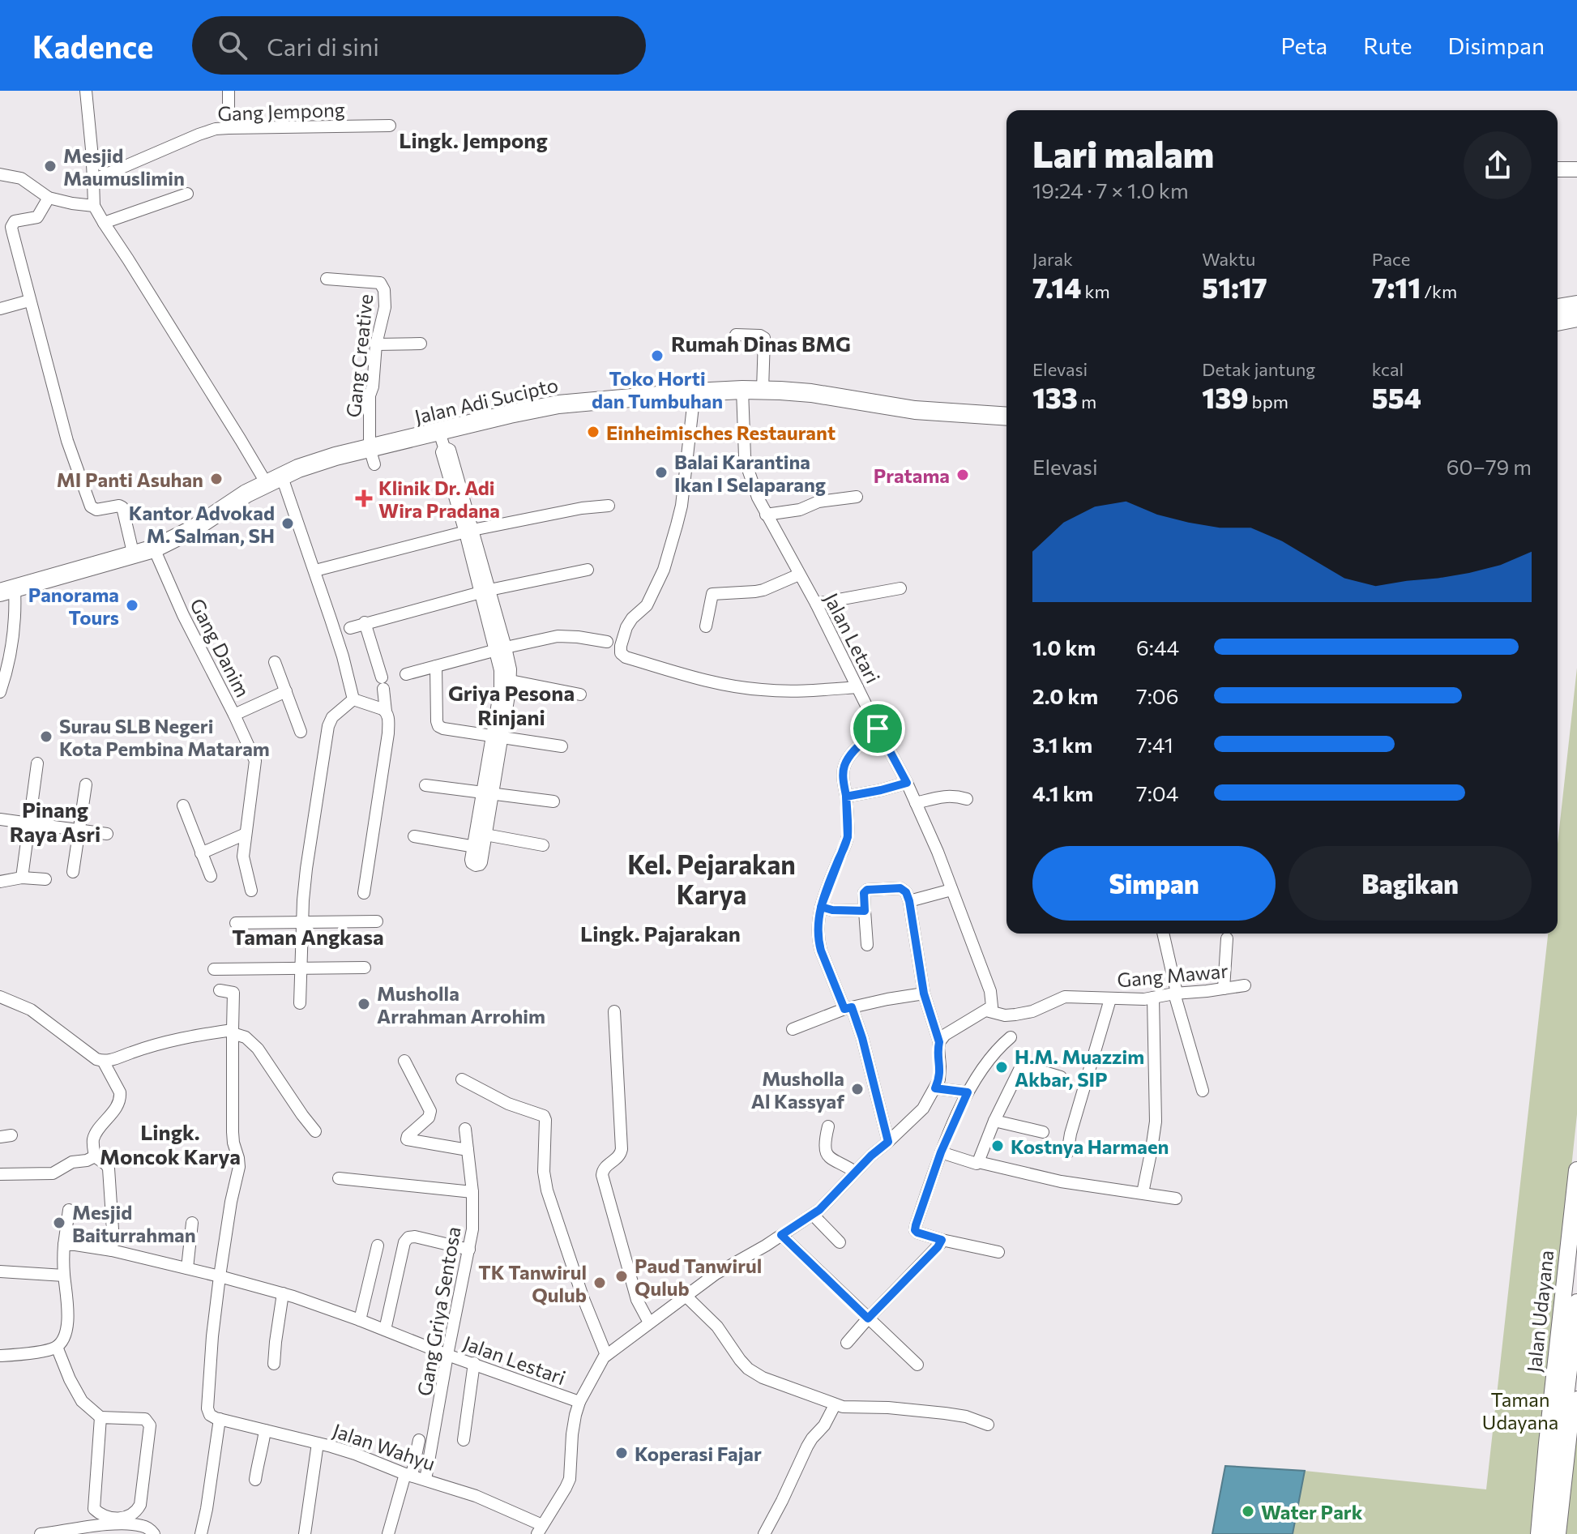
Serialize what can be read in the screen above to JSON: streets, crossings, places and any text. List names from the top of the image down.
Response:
{
  "streets": {
    "highway": ["Jalan Adi Sucipto"],
    "main road": ["Jalan Udayana"],
    "street": [
      "Gang Jempong",
      "Gang Creative",
      "Jalan Letari",
      "Gang Danim",
      "Gang Mawar",
      "Gang Griya Sentosa",
      "Jalan Lestari",
      "Jalan Wahyu"
    ]
  },
  "crossings": [
    ["Gang Creative", "Jalan Adi Sucipto"],
    ["Jalan Adi Sucipto", "Jalan Letari"],
    ["Jalan Adi Sucipto", "Gang Danim"],
    ["Jalan Letari", "Gang Mawar"],
    ["Gang Griya Sentosa", "Jalan Lestari"],
    ["Gang Griya Sentosa", "Jalan Wahyu"]
  ],
  "districts": [
    "Lingk. Jempong",
    "Rumah Dinas BMG",
    "Griya Pesona Rinjani",
    "Pinang Raya Asri",
    "Kel. Pejarakan Karya",
    "Lingk. Pajarakan",
    "Taman Angkasa",
    "Lingk. Moncok Karya"
  ],
  "parks": ["Taman Udayana"],
  "places": {
    "other": [
      "Mesjid Maumuslimin",
      "Toko Horti dan Tumbuhan",
      "Einheimisches Restaurant",
      "Balai Karantina Ikan I Selaparang",
      "Pratama",
      "MI Panti Asuhan",
      "Kantor Advokad M. Salman, SH",
      "Panorama Tours",
      "Surau SLB Negeri Kota Pembina Mataram",
      "Musholla Arrahman Arrohim",
      "H.M. Muazzim Akbar, SIP",
      "Musholla Al Kassyaf",
      "Kostnya Harmaen",
      "Mesjid Baiturrahman",
      "Paud Tanwirul Qulub",
      "TK Tanwirul Qulub",
      "Koperasi Fajar",
      "Water Park"
    ],
    "health": ["Klinik Dr. Adi Wira Pradana"]
  },
  "page": {
    "header": "Kadence",
    "search": "Cari di sini",
    "nav": ["Peta", "Rute", "Disimpan"],
    "heading": ["Lari malam", "19:24 · 7 × 1.0 km"],
    "stats": [
      ["Jarak", "7.14 km"],
      ["Waktu", "51:17"],
      ["Pace", "7:11 /km"],
      ["Elevasi", "133 m"],
      ["Detak jantung", "139 bpm"],
      ["kcal", "554"]
    ],
    "chart": ["Elevasi", "60–79 m"],
    "list": [
      {
        "name": "1.0 km",
        "note": "6:44"
      },
      {
        "name": "2.0 km",
        "note": "7:06"
      },
      {
        "name": "3.1 km",
        "note": "7:41"
      },
      {
        "name": "4.1 km",
        "note": "7:04"
      }
    ],
    "buttons": ["Simpan", "Bagikan"]
  }
}
